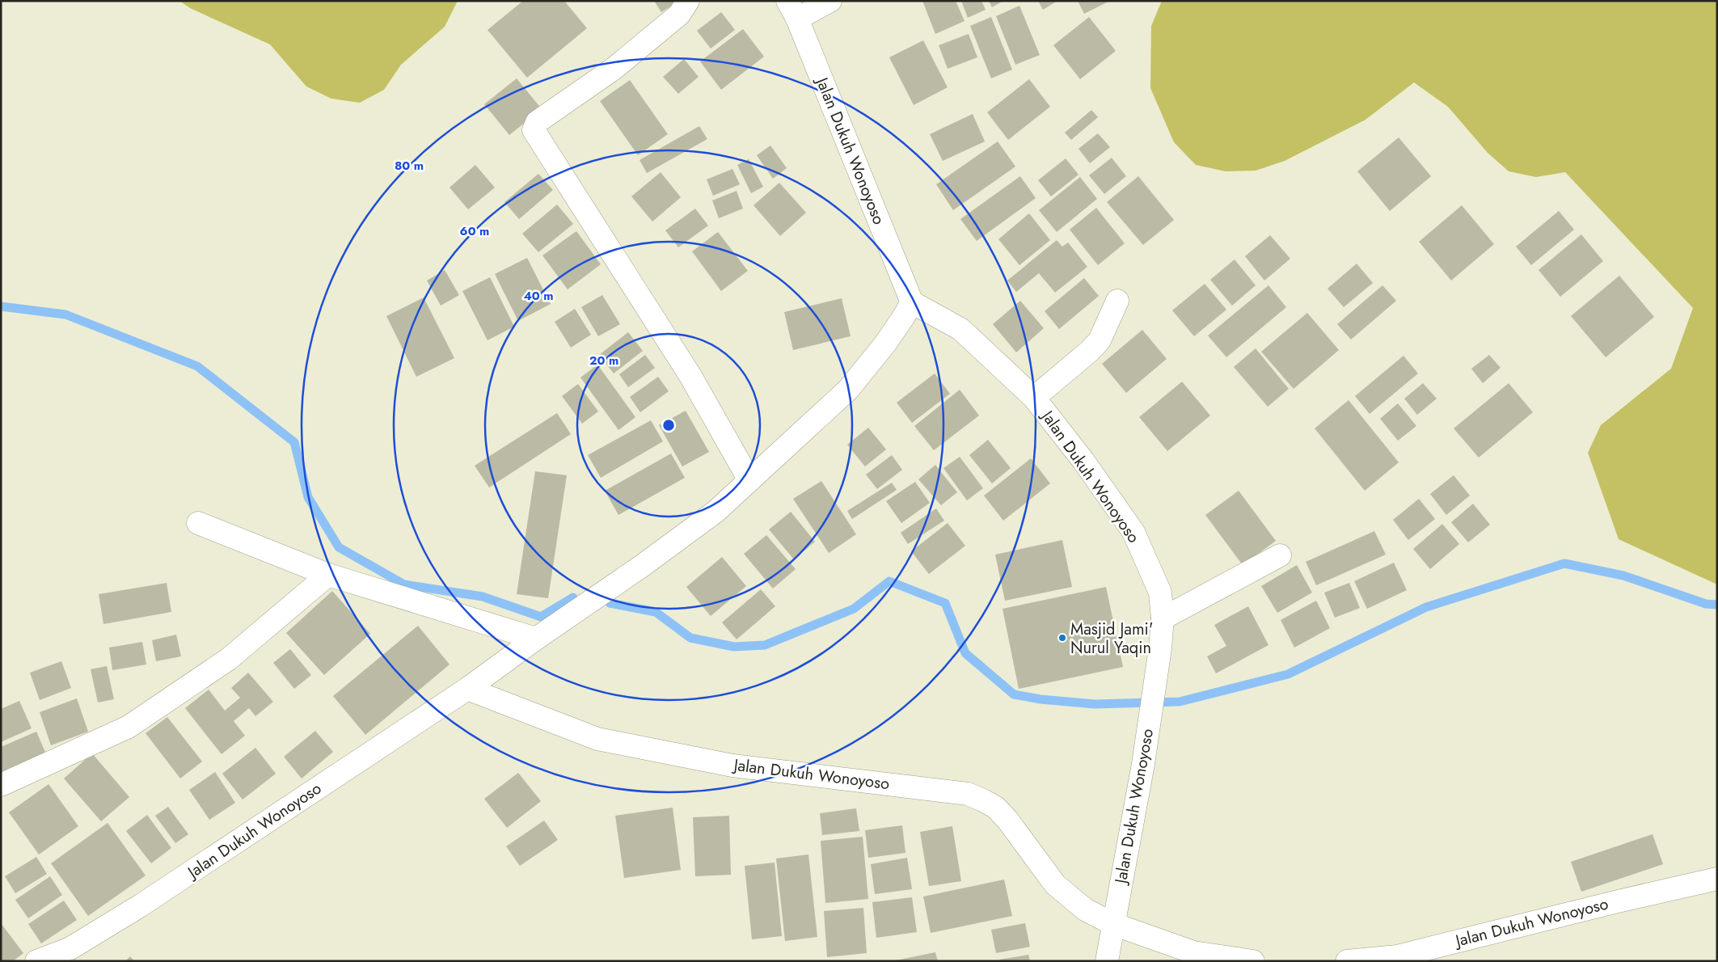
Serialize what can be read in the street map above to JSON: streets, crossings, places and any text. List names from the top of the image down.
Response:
{
  "streets": {
    "street": ["Jalan Dukuh Wonoyoso"]
  },
  "places": ["Masjid Jami' Nurul Yaqin"],
  "rings": [
    "80 m",
    "60 m",
    "40 m",
    "20 m"
  ]
}
